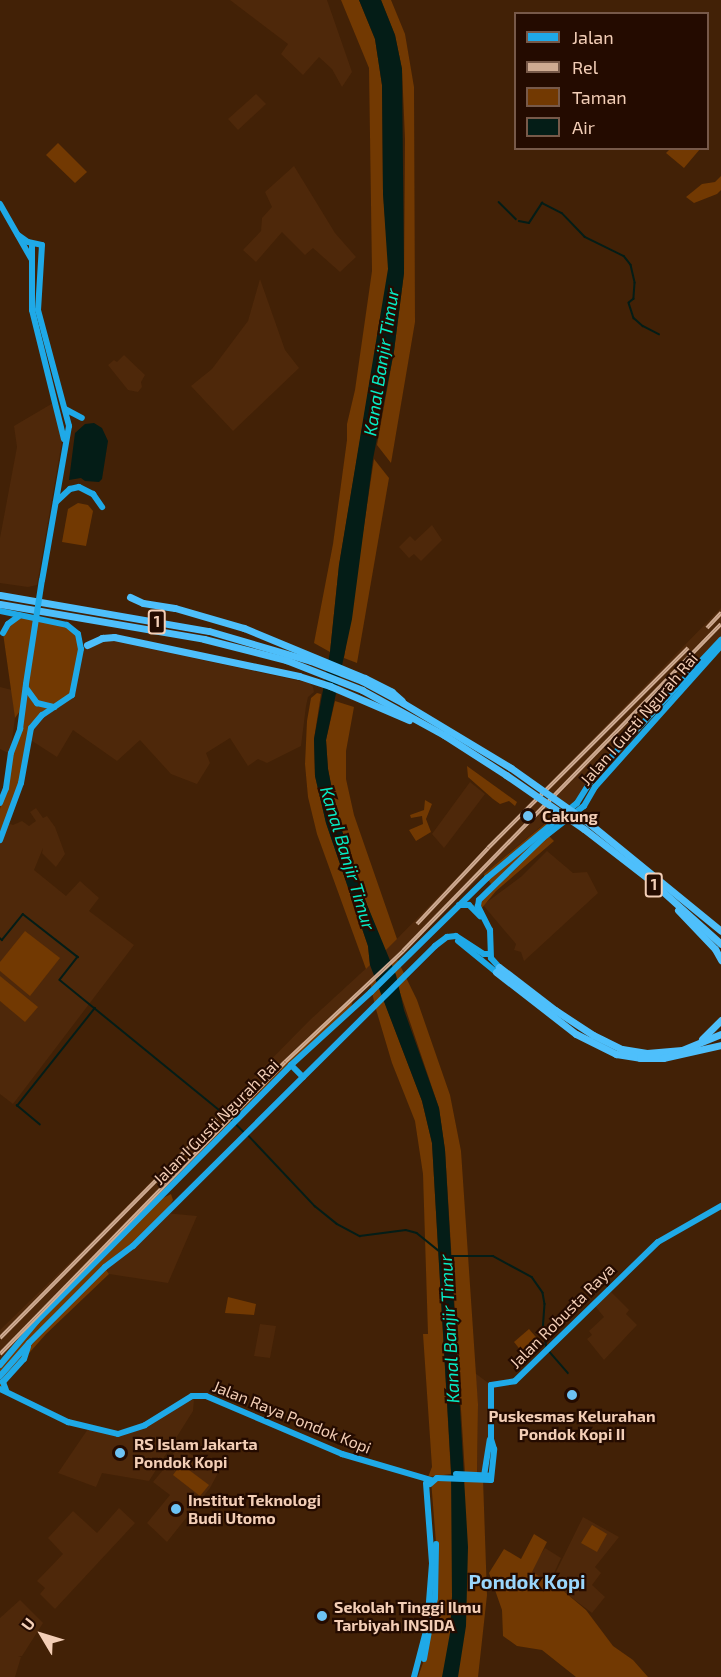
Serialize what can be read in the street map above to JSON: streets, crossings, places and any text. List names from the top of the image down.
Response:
{
  "streets": {
    "highway": ["1"],
    "main road": ["Jalan I Gusti Ngurah Rai", "Jalan Robusta Raya", "Jalan Raya Pondok Kopi"]
  },
  "crossings": [
    ["Jalan Robusta Raya", "Jalan Raya Pondok Kopi"]
  ],
  "districts": ["Pondok Kopi"],
  "water": ["Kanal Banjir Timur"],
  "places": [
    "Cakung",
    "Puskesmas Kelurahan Pondok Kopi II",
    "RS Islam Jakarta Pondok Kopi",
    "Institut Teknologi Budi Utomo",
    "Sekolah Tinggi Ilmu Tarbiyah INSIDA"
  ],
  "legend": [
    "Jalan",
    "Rel",
    "Taman",
    "Air"
  ],
  "north": "top left"
}
